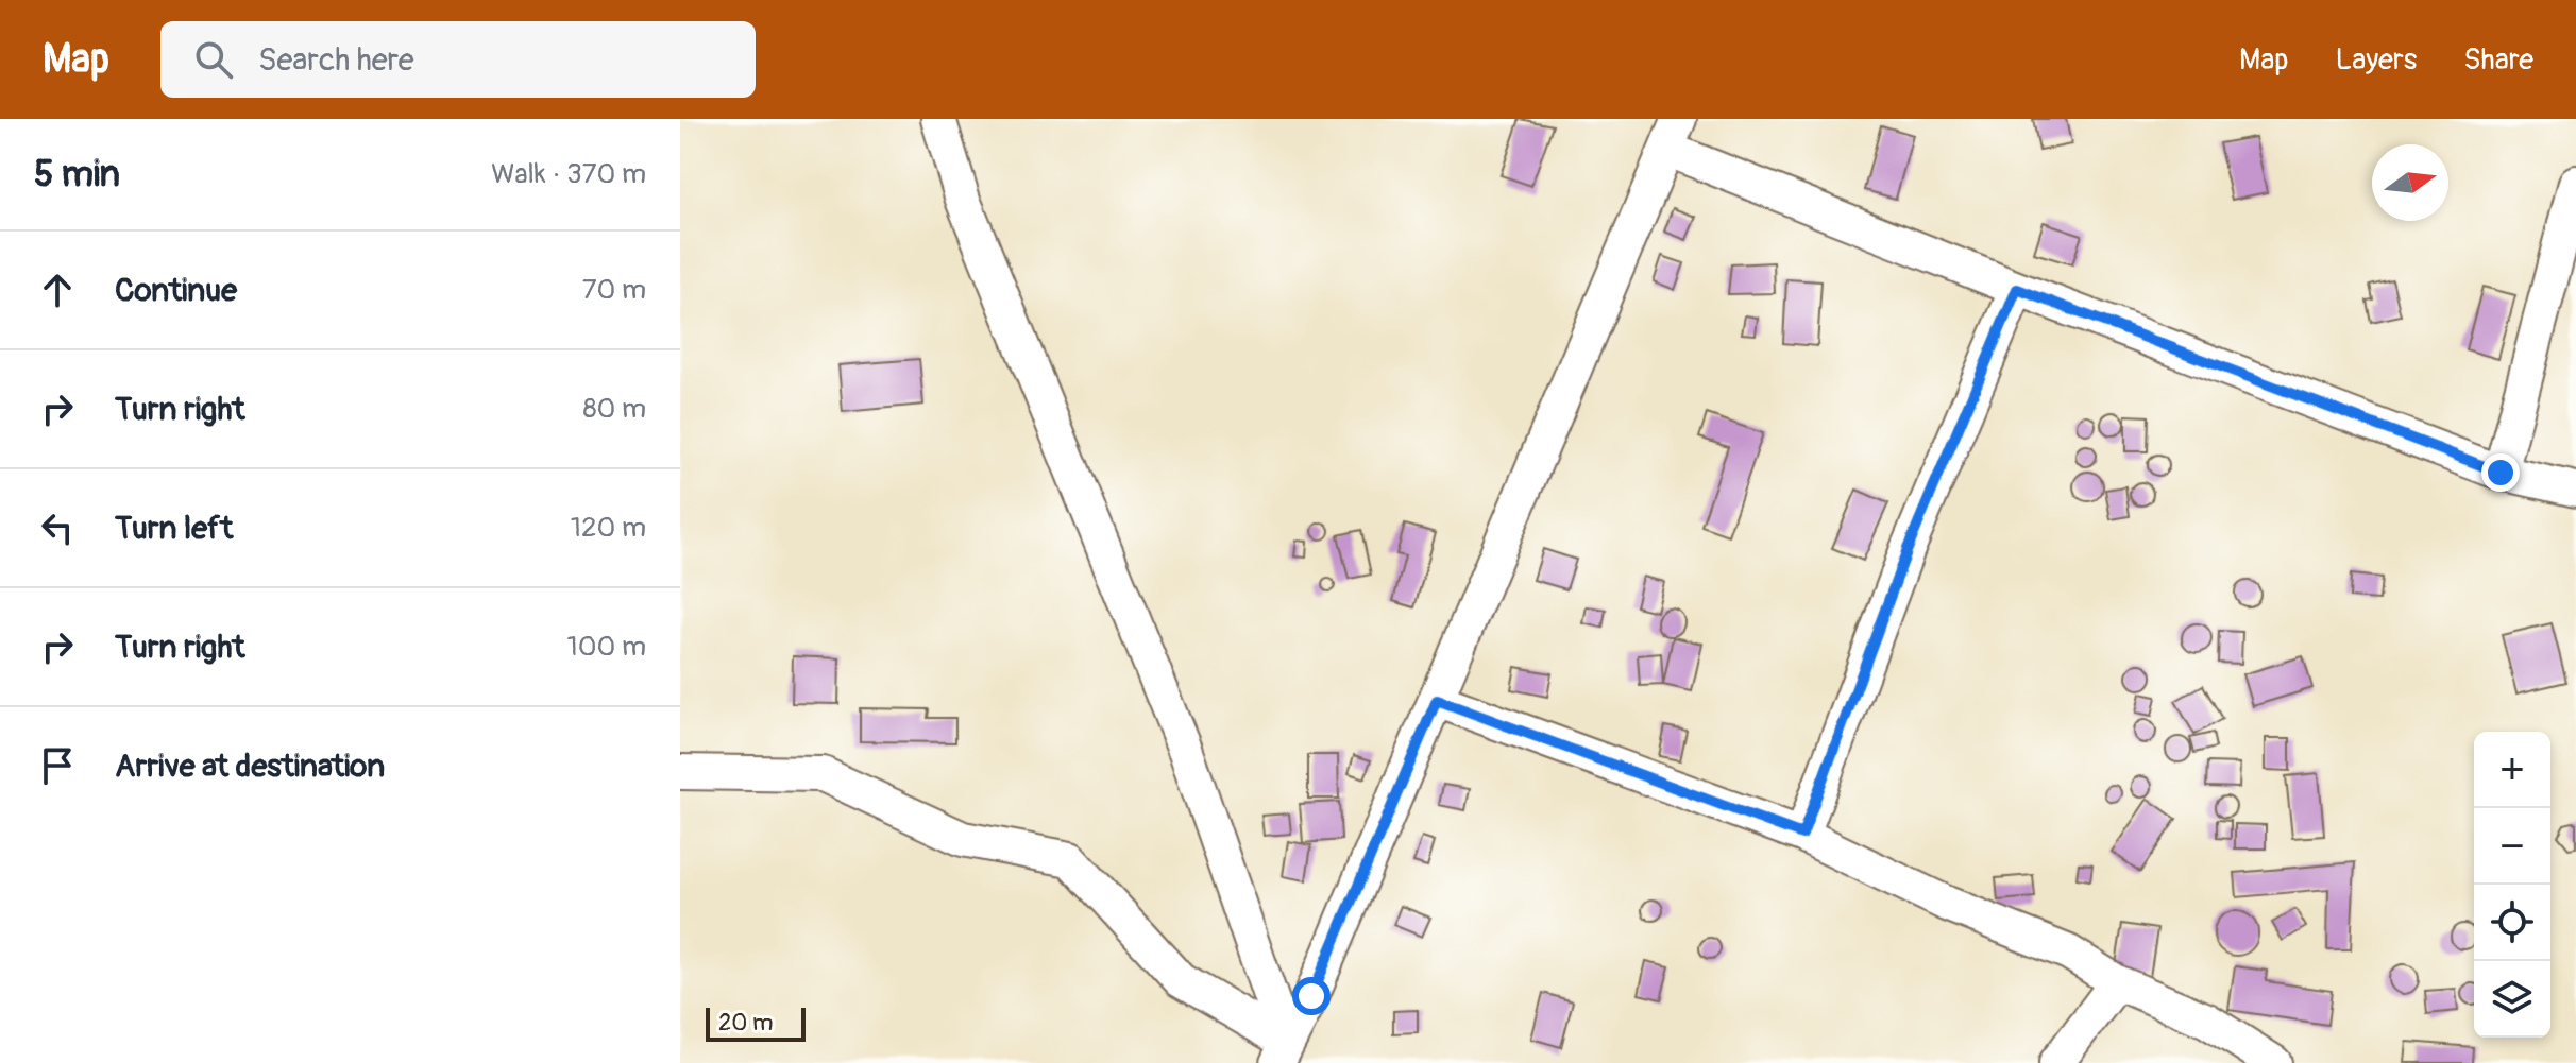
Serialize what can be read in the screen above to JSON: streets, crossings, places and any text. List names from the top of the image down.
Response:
{
  "scale_bar": "20 m",
  "north": "right",
  "page": {
    "header": "Map",
    "search": "Search here",
    "nav": ["Map", "Layers", "Share"],
    "heading": ["5 min", "Walk · 370 m"],
    "list": [
      ["Continue", "70 m"],
      ["Turn right", "80 m"],
      ["Turn left", "120 m"],
      ["Turn right", "100 m"],
      "Arrive at destination"
    ],
    "map_buttons": ["+", "−"],
    "scale": "20 m"
  }
}
